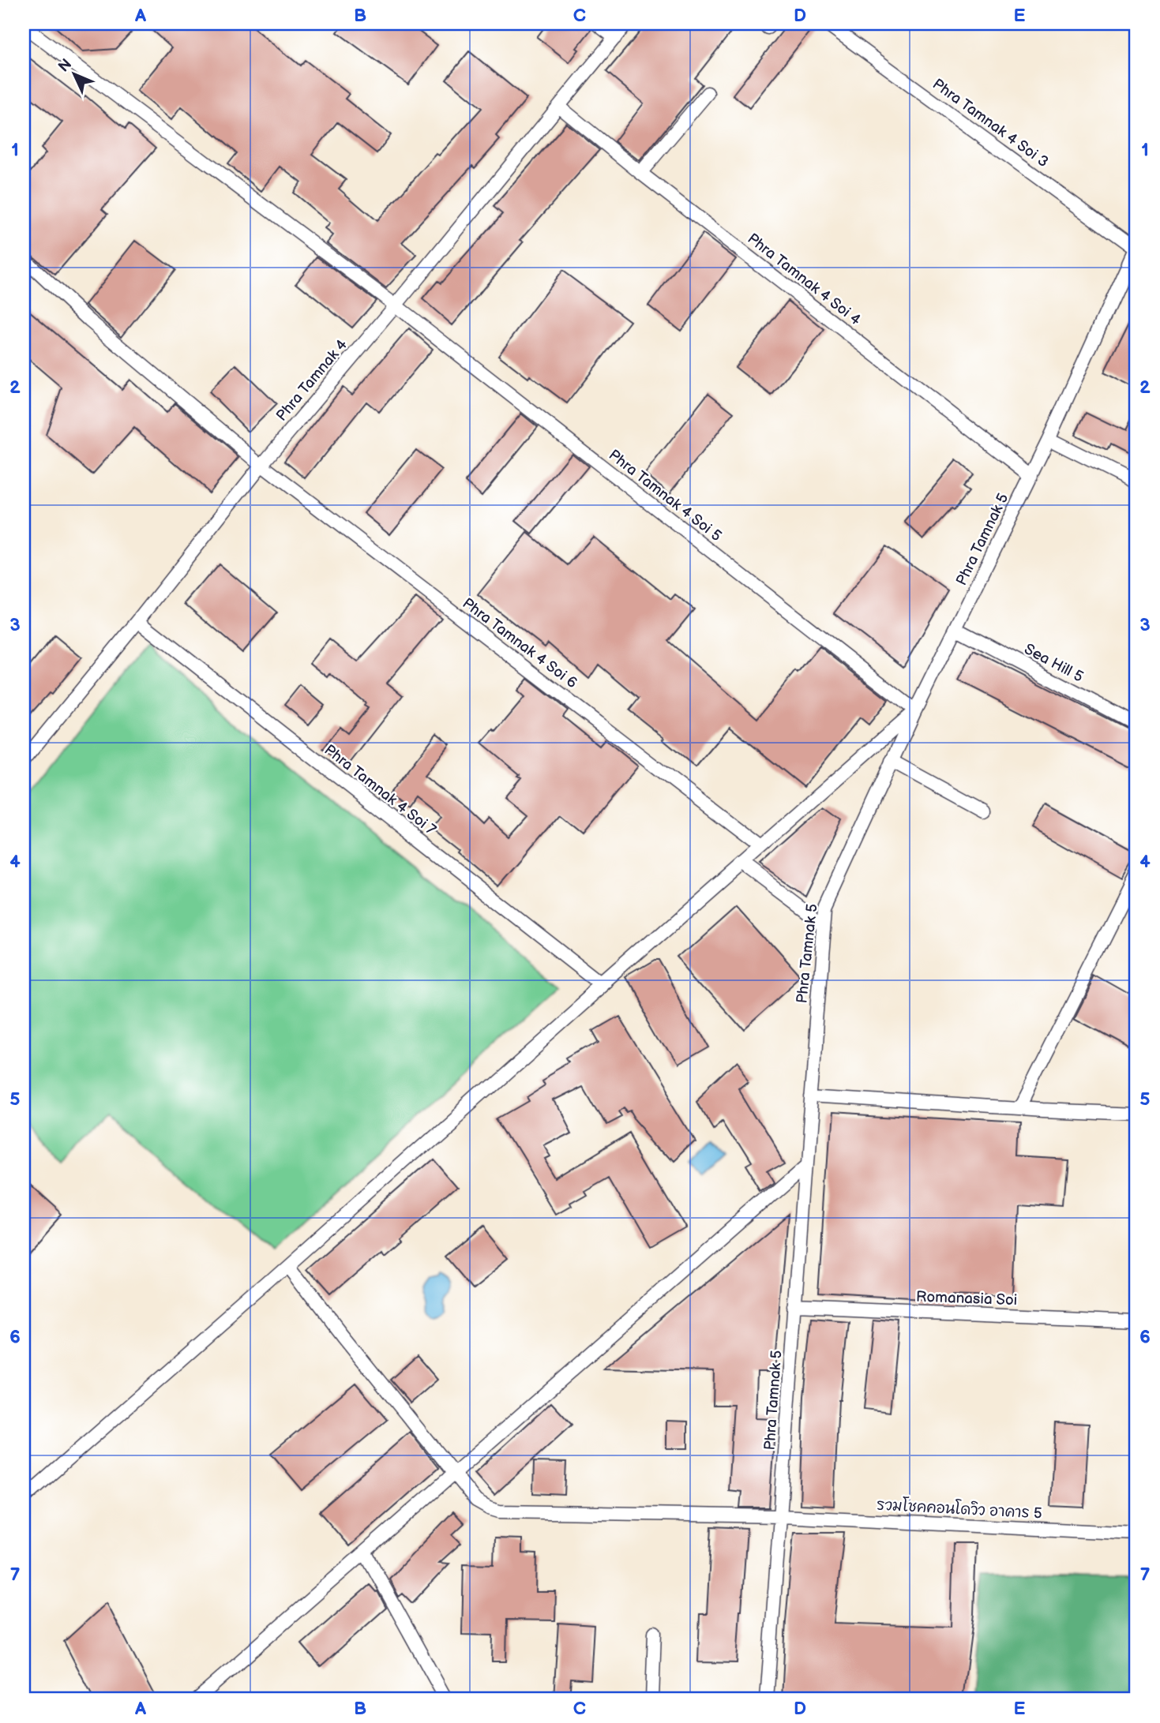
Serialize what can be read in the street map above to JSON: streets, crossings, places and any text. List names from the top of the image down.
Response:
{
  "streets": {
    "street": [
      "Phra Tamnak 4 Soi 3",
      "Phra Tamnak 4 Soi 4",
      "Phra Tamnak 4",
      "Phra Tamnak 4 Soi 5",
      "Phra Tamnak 5",
      "Phra Tamnak 4 Soi 6",
      "Sea Hill 5",
      "Phra Tamnak 4 Soi 7",
      "Romanasia Soi",
      "รวมโชคคอนโดวิว อาคาร 5"
    ]
  },
  "crossings": [
    ["Phra Tamnak 4 Soi 3", "Phra Tamnak 5"],
    ["Phra Tamnak 4 Soi 4", "Phra Tamnak 4"],
    ["Phra Tamnak 4 Soi 4", "Phra Tamnak 5"],
    ["Phra Tamnak 4", "Phra Tamnak 4 Soi 5"],
    ["Phra Tamnak 4", "Phra Tamnak 4 Soi 6"],
    ["Phra Tamnak 4", "Phra Tamnak 4 Soi 7"],
    ["Phra Tamnak 4 Soi 5", "Phra Tamnak 5"],
    ["Phra Tamnak 5", "Sea Hill 5"],
    ["Phra Tamnak 5", "Romanasia Soi"],
    ["Phra Tamnak 5", "รวมโชคคอนโดวิว อาคาร 5"]
  ],
  "north": "top left",
  "grid": {
    "columns": [
      "A",
      "B",
      "C",
      "D",
      "E"
    ],
    "rows": [
      "1",
      "2",
      "3",
      "4",
      "5",
      "6",
      "7"
    ]
  }
}
